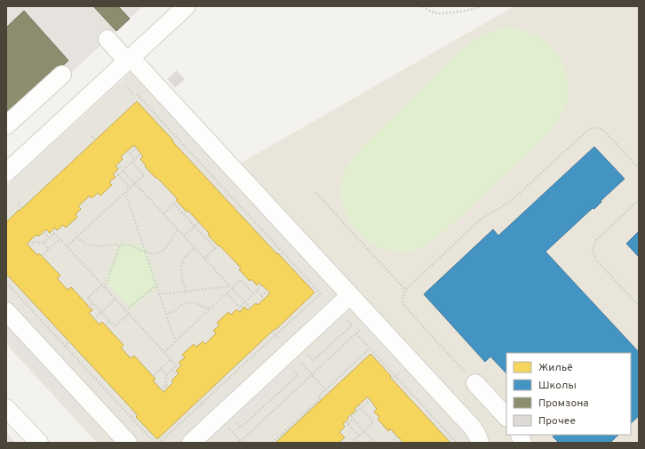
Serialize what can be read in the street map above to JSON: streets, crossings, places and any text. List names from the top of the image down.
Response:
{
  "legend": [
    "Жильё",
    "Школы",
    "Промзона",
    "Прочее"
  ]
}
